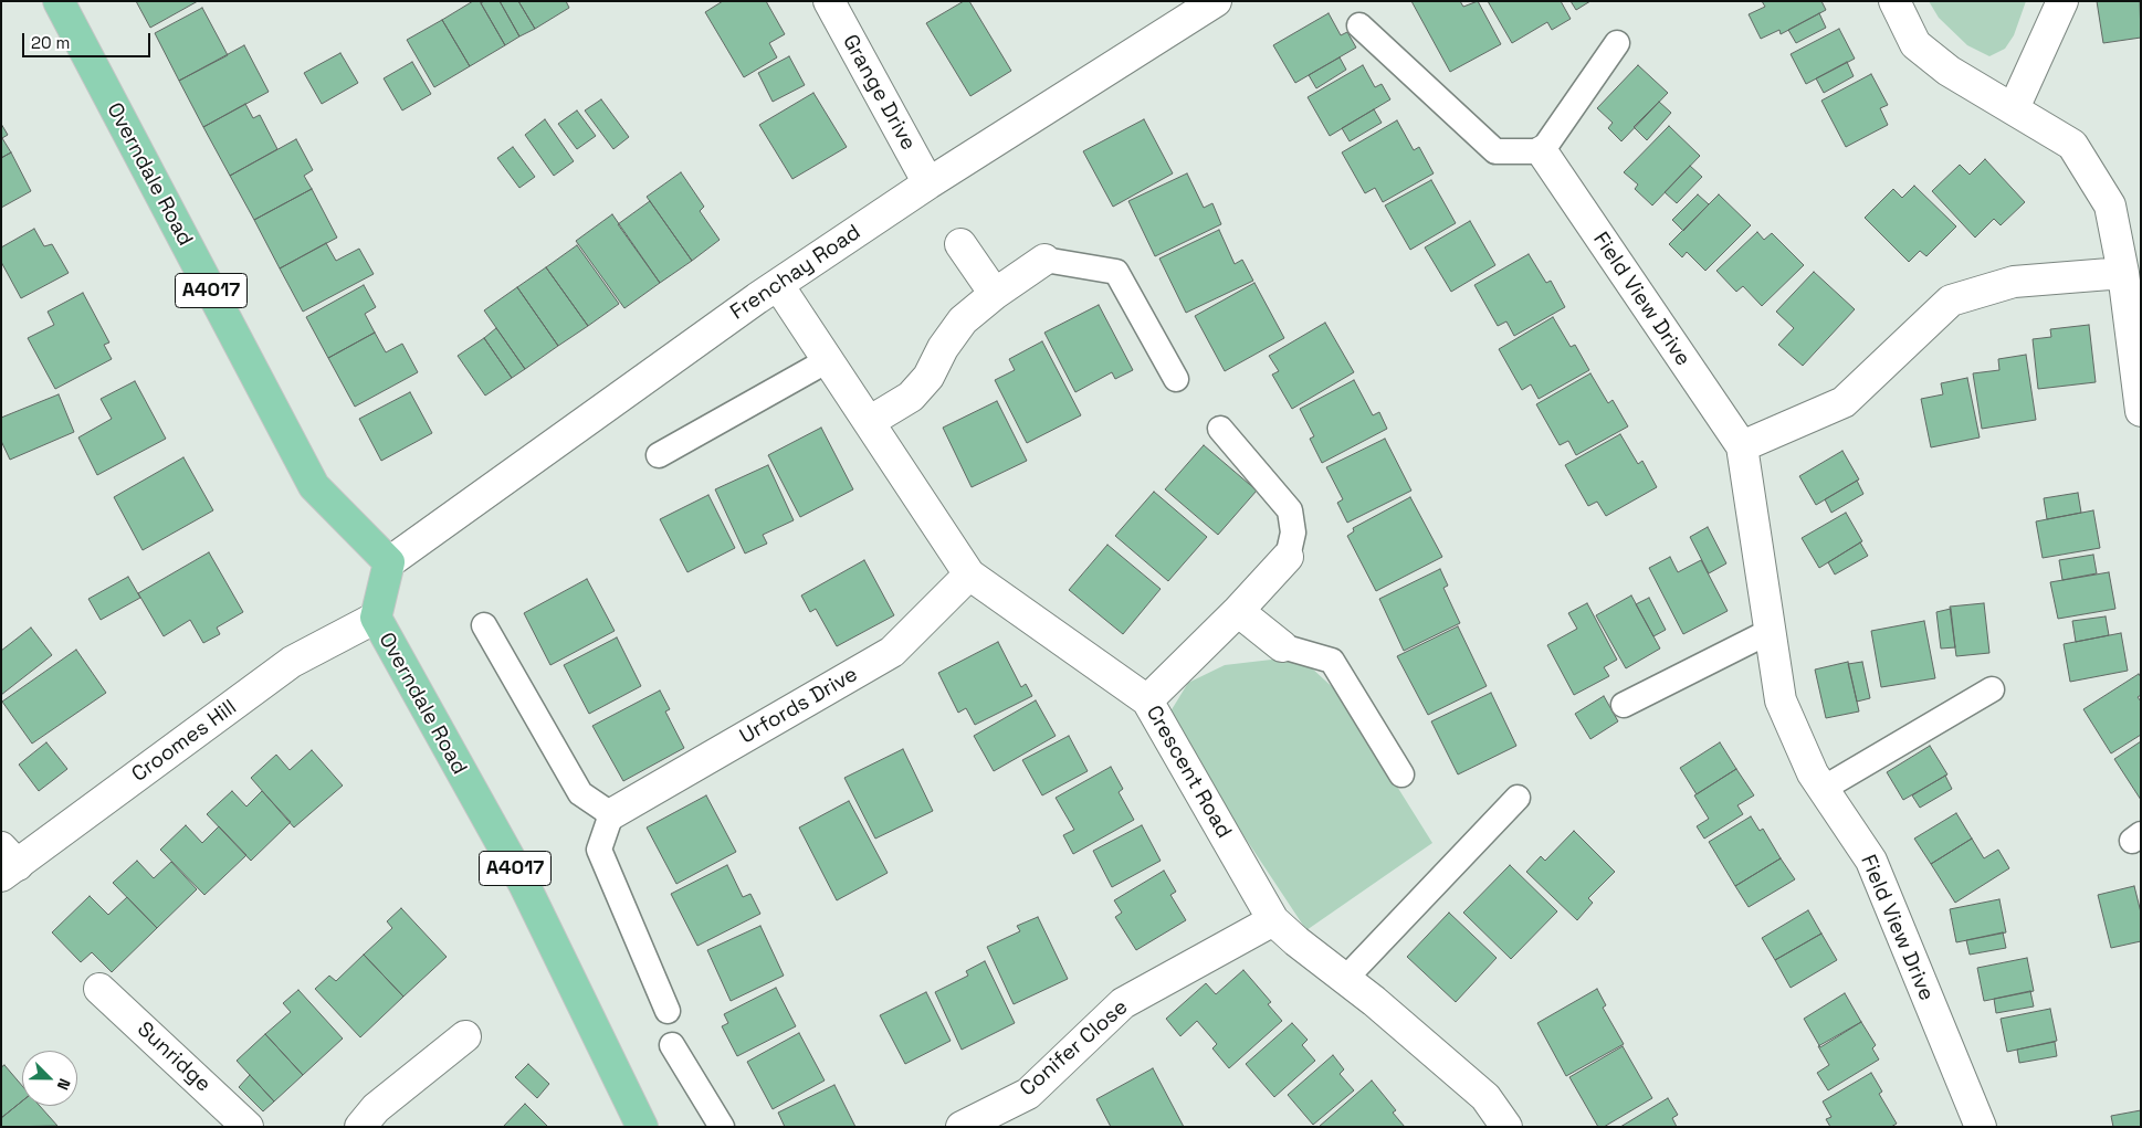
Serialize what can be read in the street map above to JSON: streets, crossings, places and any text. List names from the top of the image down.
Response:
{
  "streets": {
    "main road": ["Overndale Road", "A4017"],
    "street": [
      "Grange Drive",
      "Frenchay Road",
      "Field View Drive",
      "Urfords Drive",
      "Croomes Hill",
      "Crescent Road",
      "Conifer Close",
      "Sunridge"
    ]
  },
  "crossings": [
    ["Grange Drive", "Frenchay Road"],
    ["Overndale Road", "Frenchay Road"],
    ["Overndale Road", "Croomes Hill"],
    ["Frenchay Road", "Crescent Road"],
    ["Urfords Drive", "Crescent Road"],
    ["Crescent Road", "Conifer Close"]
  ],
  "scale_bar": "20 m",
  "north": "bottom right"
}
